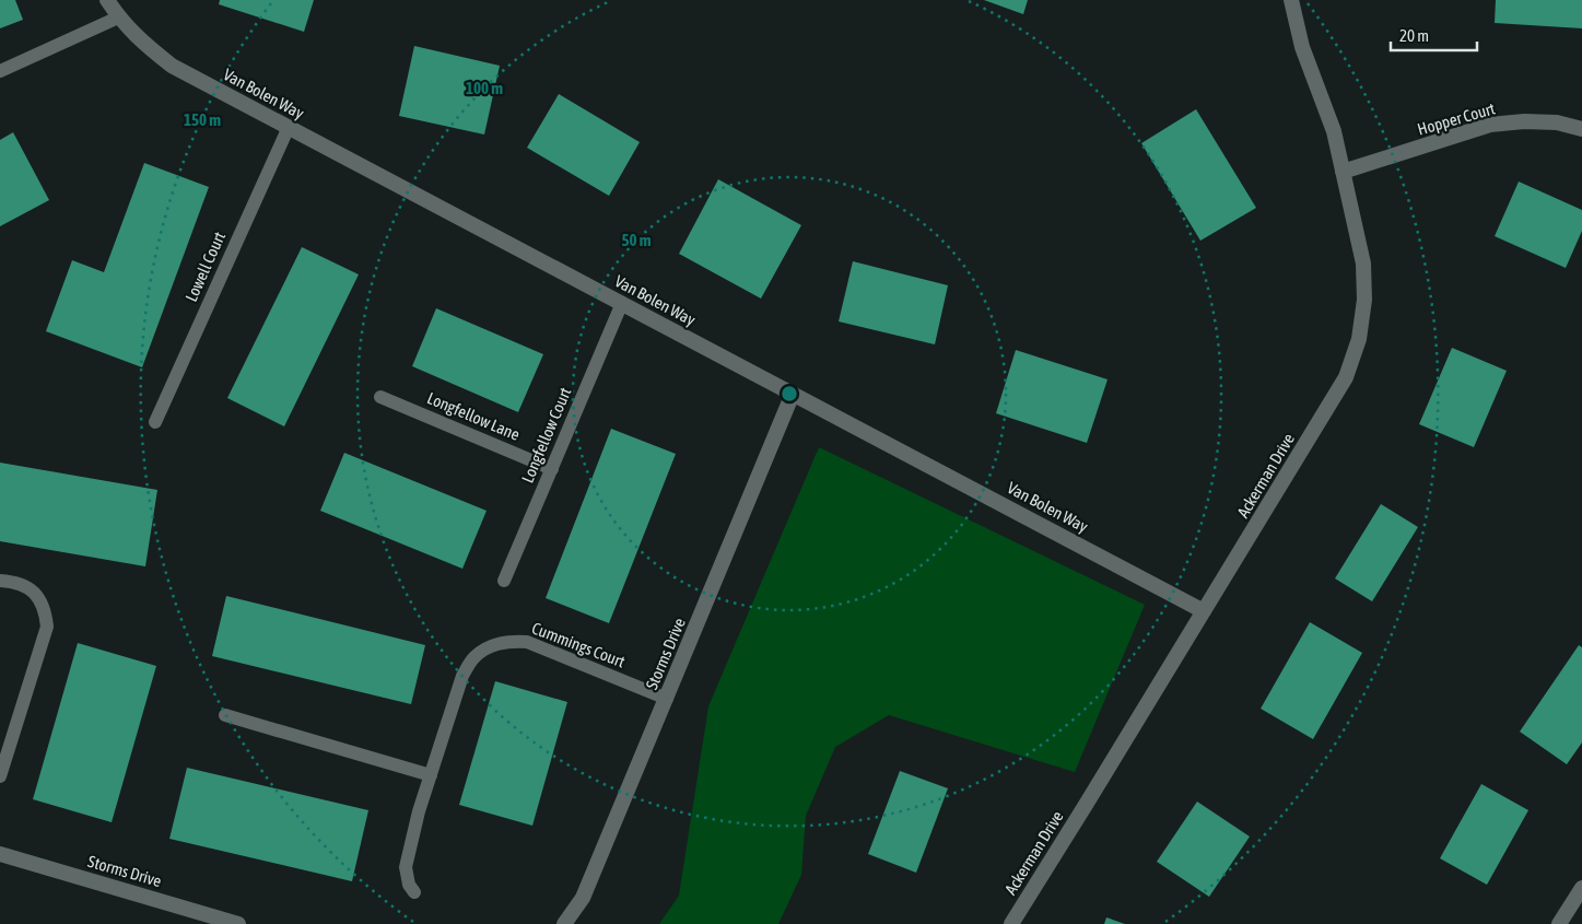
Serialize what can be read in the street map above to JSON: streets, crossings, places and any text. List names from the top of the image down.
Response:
{
  "streets": {
    "street": [
      "Van Bolen Way",
      "Hopper Court",
      "Ackerman Drive",
      "Storms Drive"
    ],
    "lane": [
      "Lowell Court",
      "Longfellow Lane",
      "Longfellow Court",
      "Cummings Court"
    ]
  },
  "crossings": [
    ["Van Bolen Way", "Lowell Court"],
    ["Van Bolen Way", "Longfellow Court"],
    ["Van Bolen Way", "Ackerman Drive"],
    ["Van Bolen Way", "Storms Drive"],
    ["Hopper Court", "Ackerman Drive"],
    ["Longfellow Lane", "Longfellow Court"],
    ["Cummings Court", "Storms Drive"]
  ],
  "scale_bar": "20 m",
  "rings": ["100 m", "150 m", "50 m"]
}
